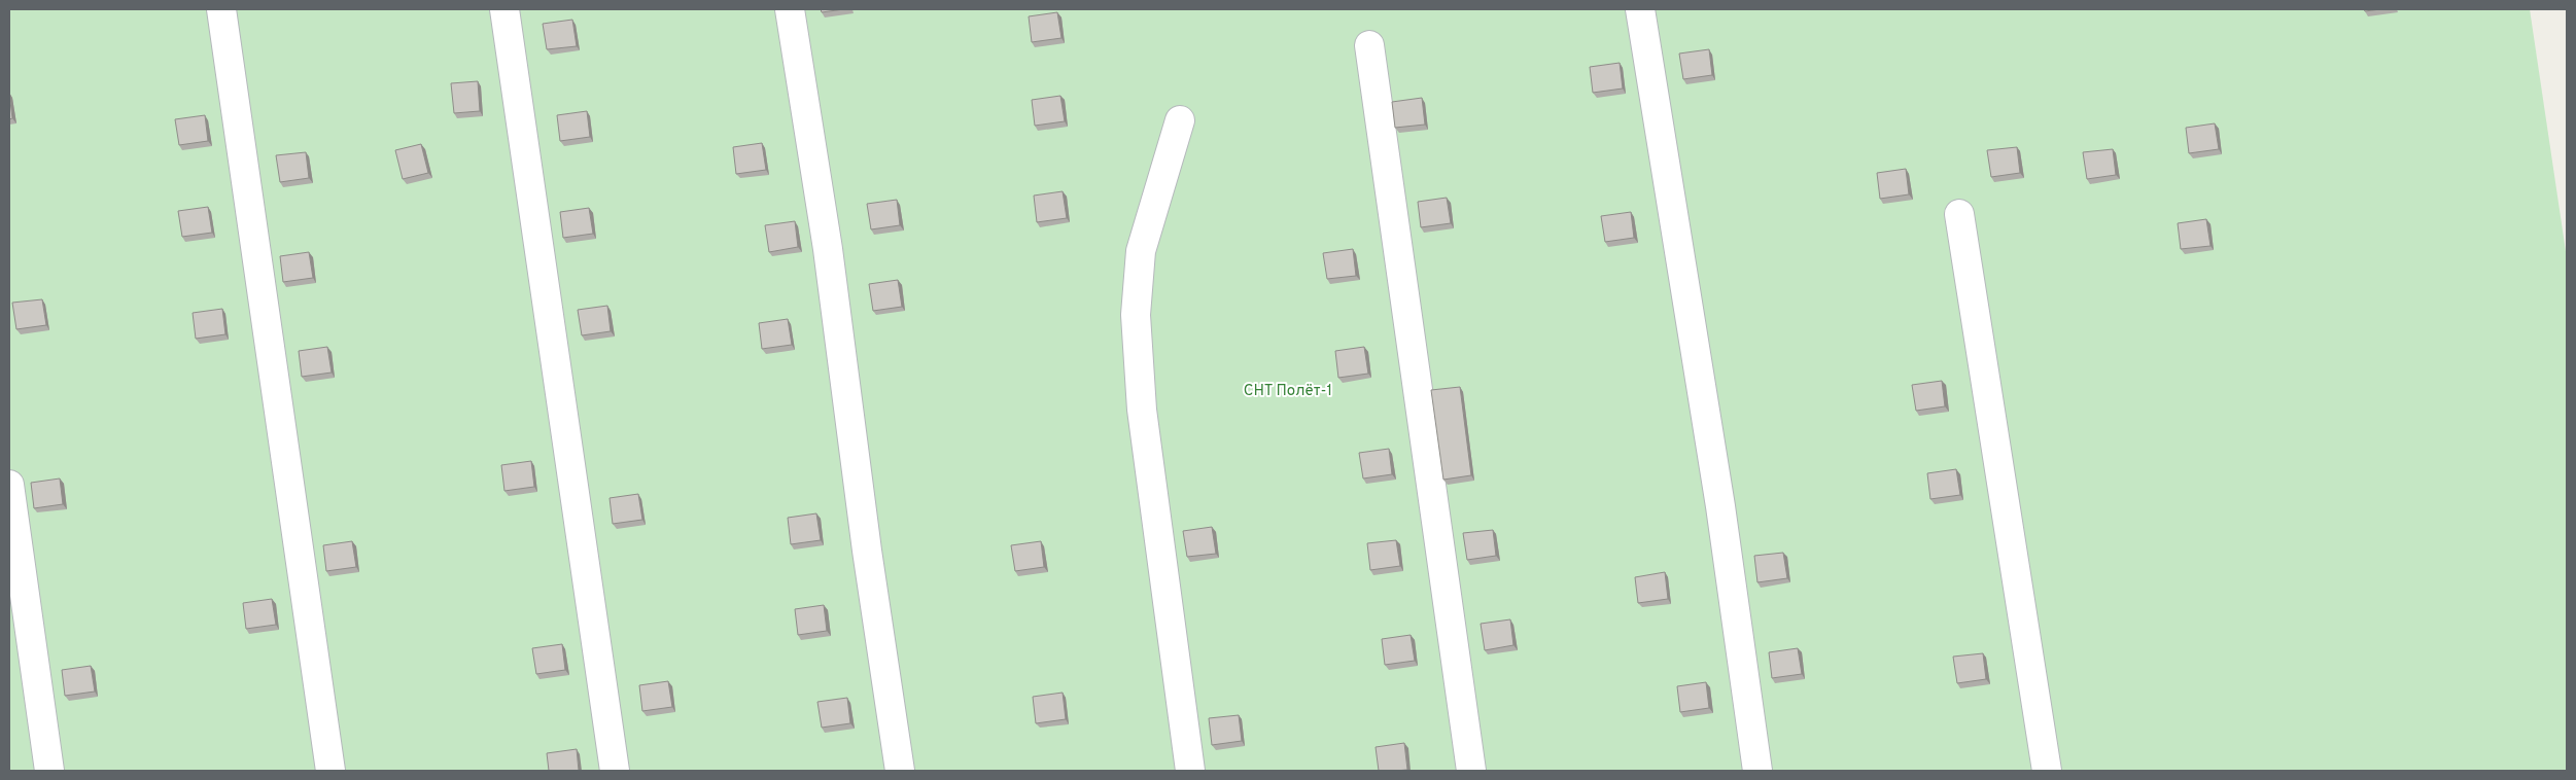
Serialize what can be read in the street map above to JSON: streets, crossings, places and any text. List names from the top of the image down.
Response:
{
  "parks": ["СНТ Полёт-1"]
}
